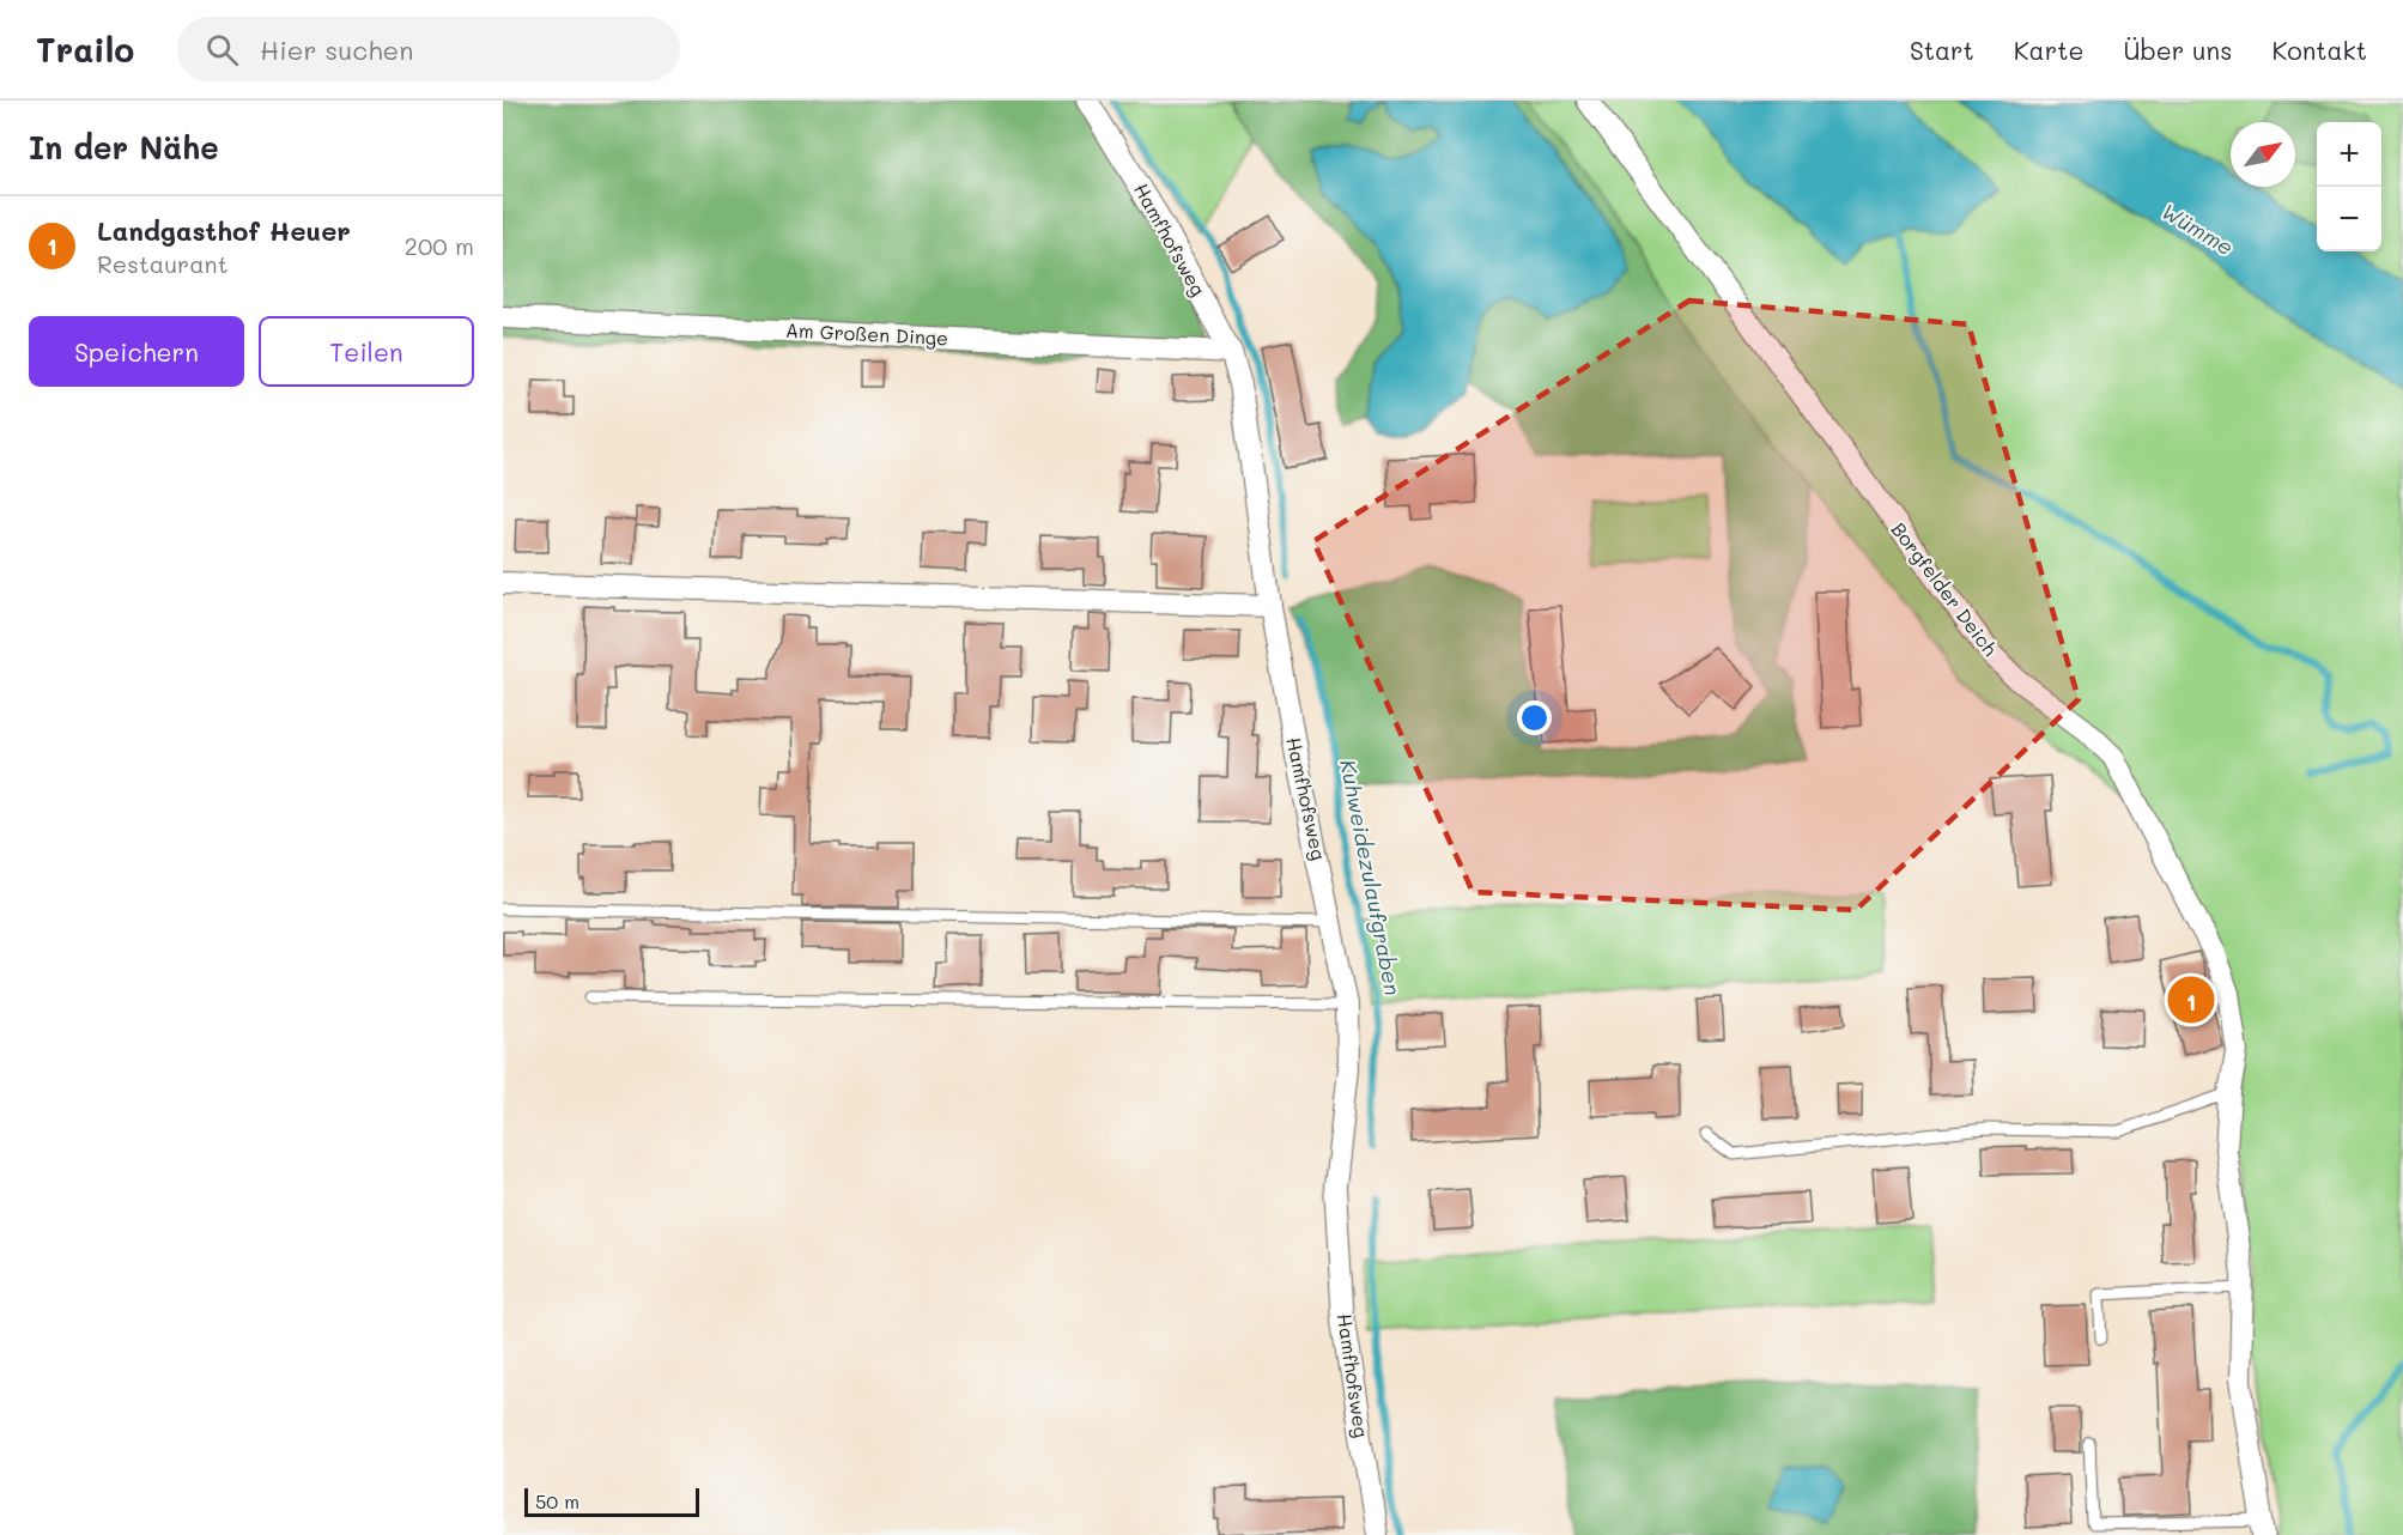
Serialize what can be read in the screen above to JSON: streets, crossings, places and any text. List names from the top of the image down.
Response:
{
  "streets": {
    "street": ["Hamfhofsweg", "Am Großen Dinge", "Borgfelder Deich"]
  },
  "crossings": [
    ["Hamfhofsweg", "Am Großen Dinge"]
  ],
  "water": ["Wümme", "Kuhweidezulaufgraben"],
  "scale_bar": "50 m",
  "north": "top right",
  "page": {
    "header": "Trailo",
    "search": "Hier suchen",
    "nav": [
      "Start",
      "Karte",
      "Über uns",
      "Kontakt"
    ],
    "heading": "In der Nähe",
    "map_buttons": ["+", "−"],
    "list": [
      {
        "mark": "1",
        "name": "Landgasthof Heuer",
        "note": "Restaurant",
        "value": "200 m"
      }
    ],
    "buttons": ["Speichern", "Teilen"],
    "pins": "1",
    "scale": "50 m"
  }
}
